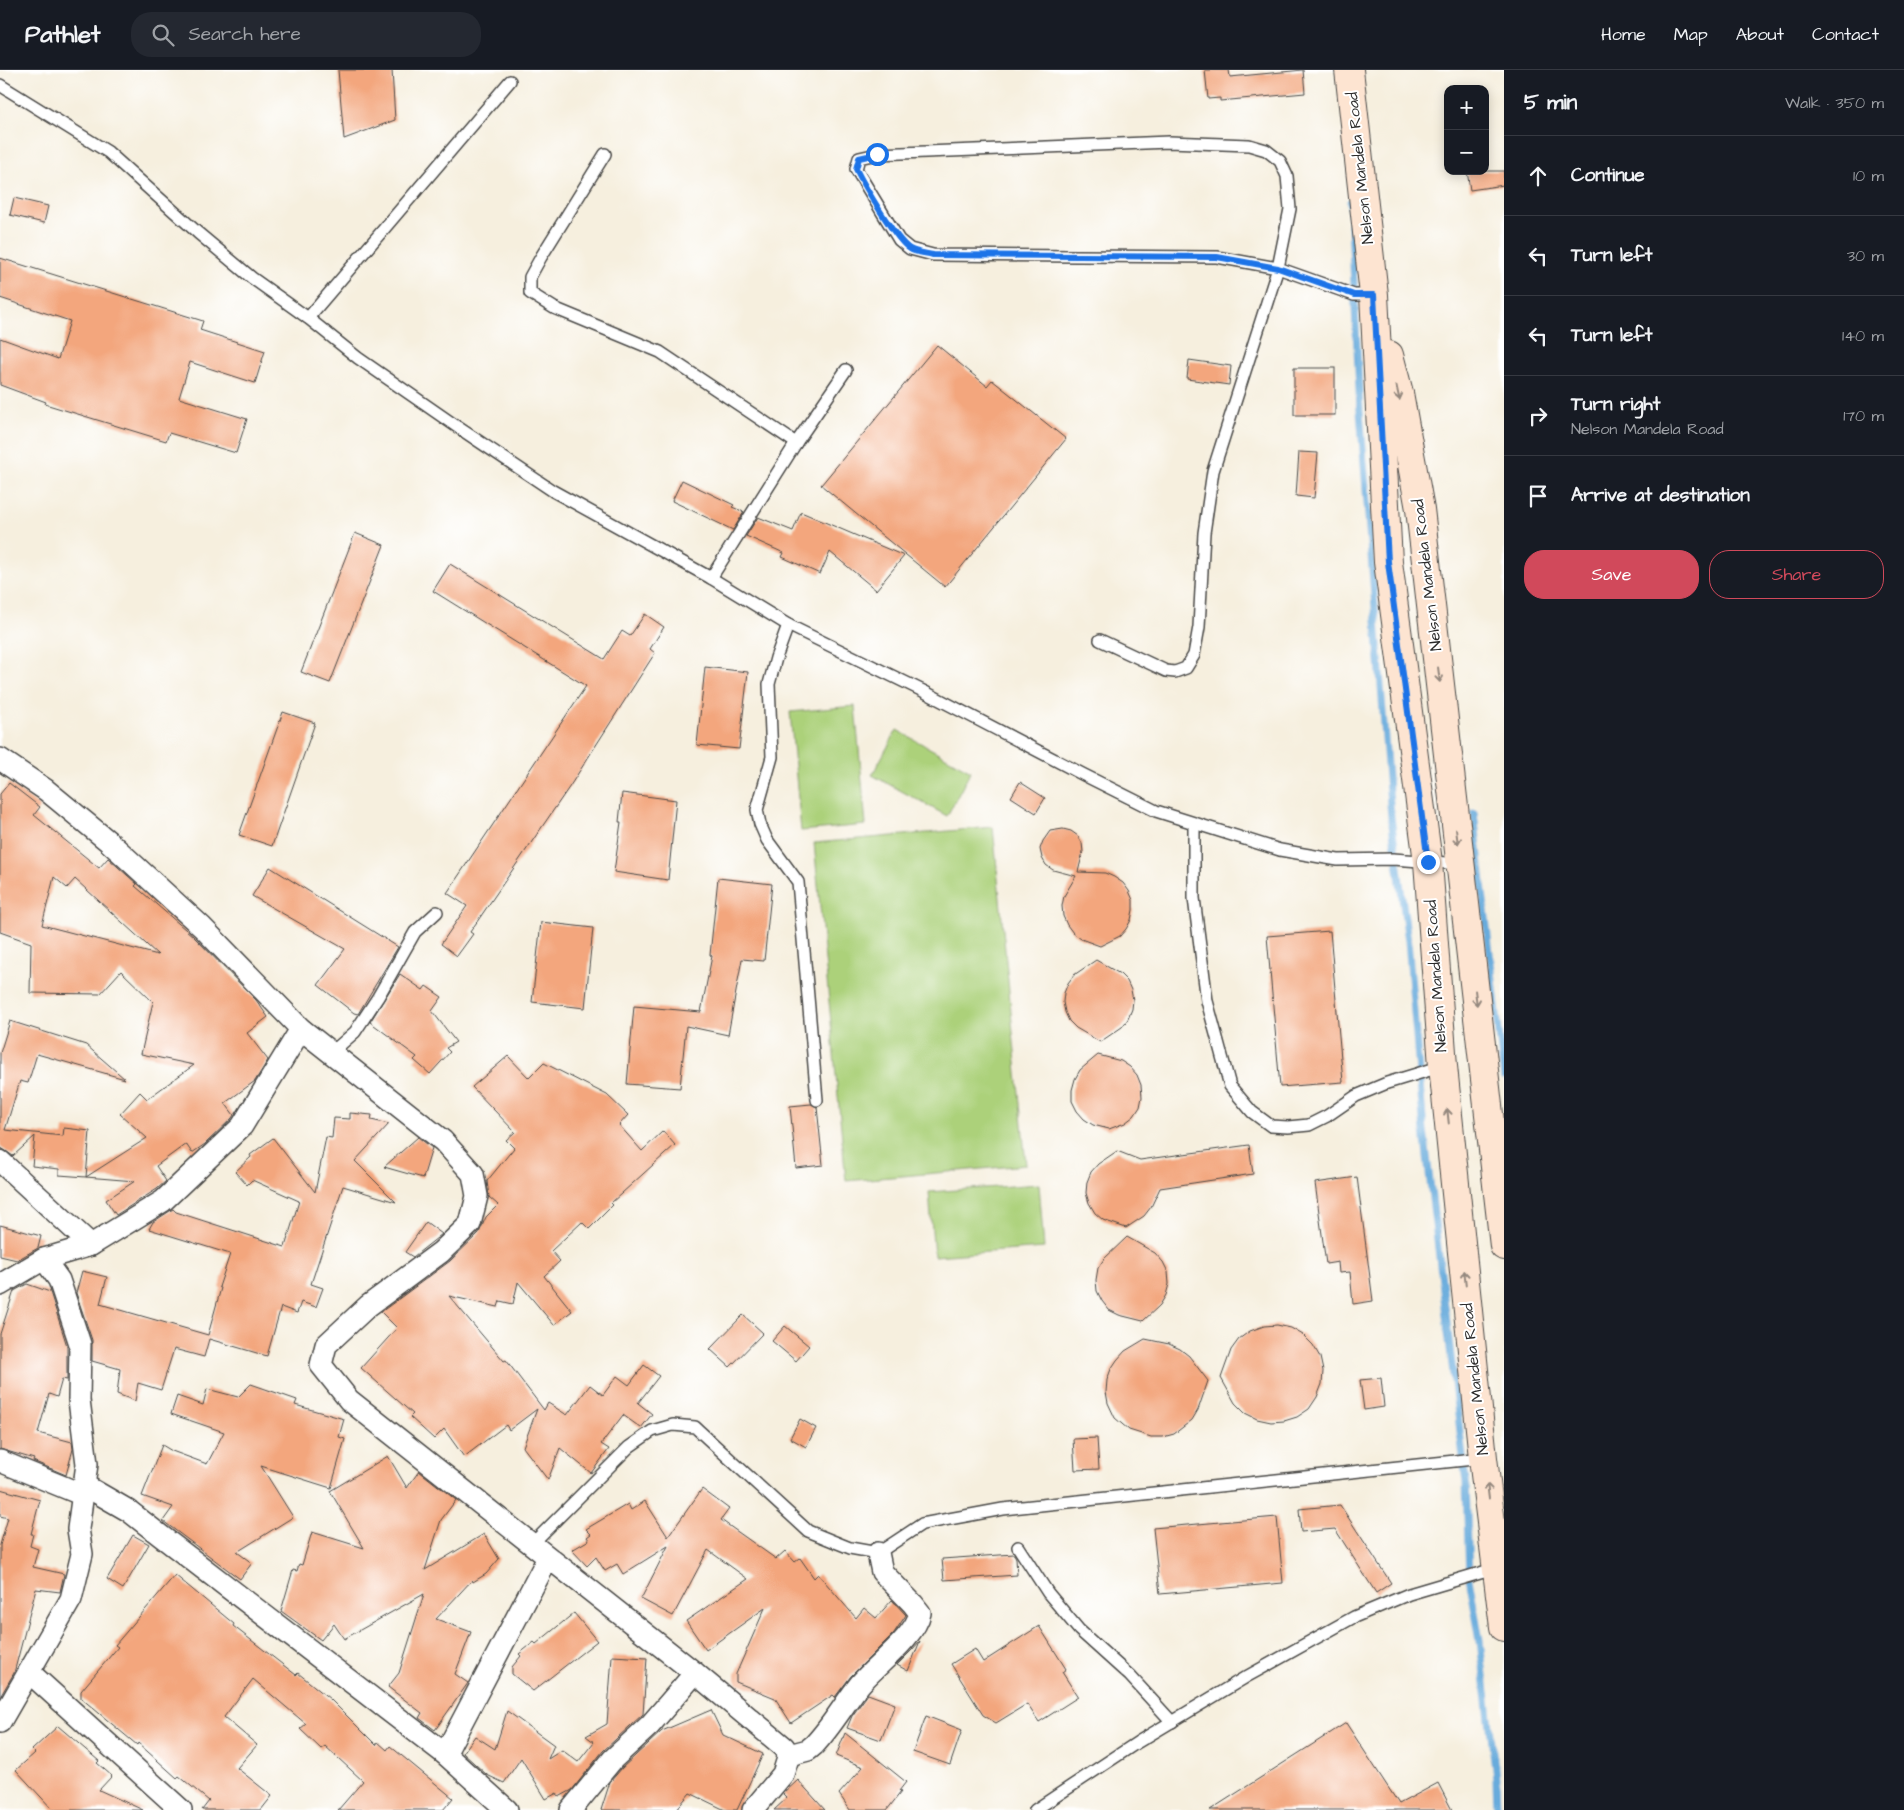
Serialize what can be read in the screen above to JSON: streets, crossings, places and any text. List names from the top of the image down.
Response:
{
  "streets": {
    "main road": ["Nelson Mandela Road"]
  },
  "page": {
    "header": "Pathlet",
    "search": "Search here",
    "nav": [
      "Home",
      "Map",
      "About",
      "Contact"
    ],
    "heading": ["5 min", "Walk · 350 m"],
    "map_buttons": ["+", "−"],
    "list": [
      ["Continue", "10 m"],
      ["Turn left", "30 m"],
      ["Turn left", "140 m"],
      ["Turn right", "Nelson Mandela Road", "170 m"],
      "Arrive at destination"
    ],
    "buttons": ["Save", "Share"]
  }
}
